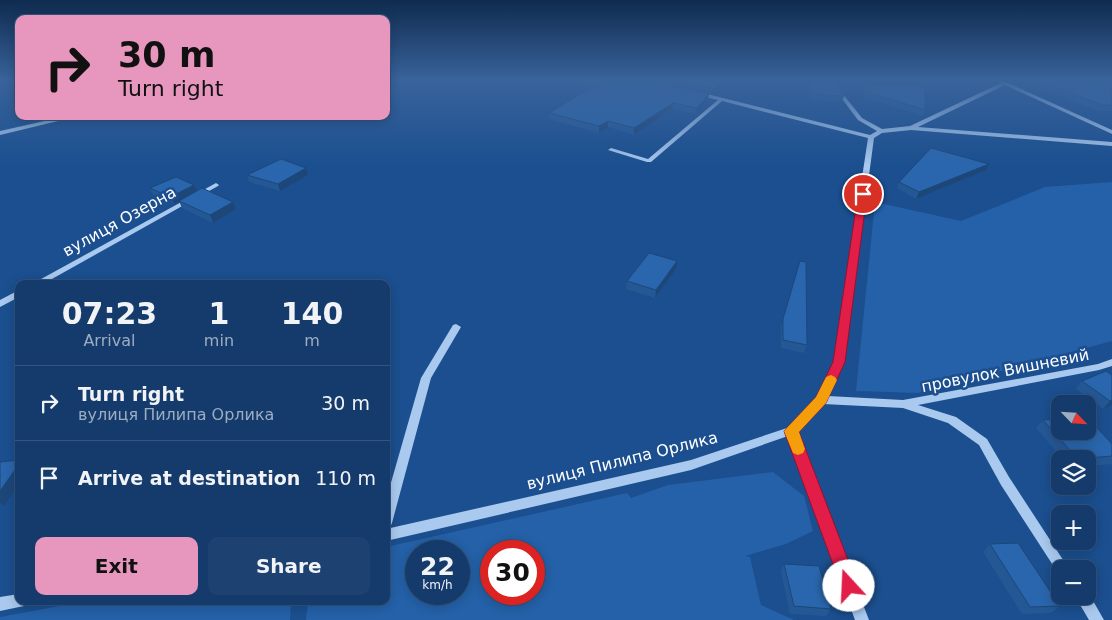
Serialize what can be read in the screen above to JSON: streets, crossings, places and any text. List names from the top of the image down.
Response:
{
  "streets": {
    "street": ["вулиця Озерна", "провулок Вишневий", "вулиця Пилипа Орлика"]
  },
  "north": "bottom right",
  "page": {
    "turn": ["30 m", "Turn right"],
    "eta": [
      "07:23",
      "Arrival",
      "1",
      "min",
      "140",
      "m"
    ],
    "list": [
      {
        "name": "Turn right",
        "note": "вулиця Пилипа Орлика",
        "value": "30 m"
      },
      {
        "name": "Arrive at destination",
        "value": "110 m"
      }
    ],
    "map_buttons": ["+", "−"],
    "buttons": ["Exit", "Share"],
    "speed": "22 km/h",
    "limit": "30"
  }
}
